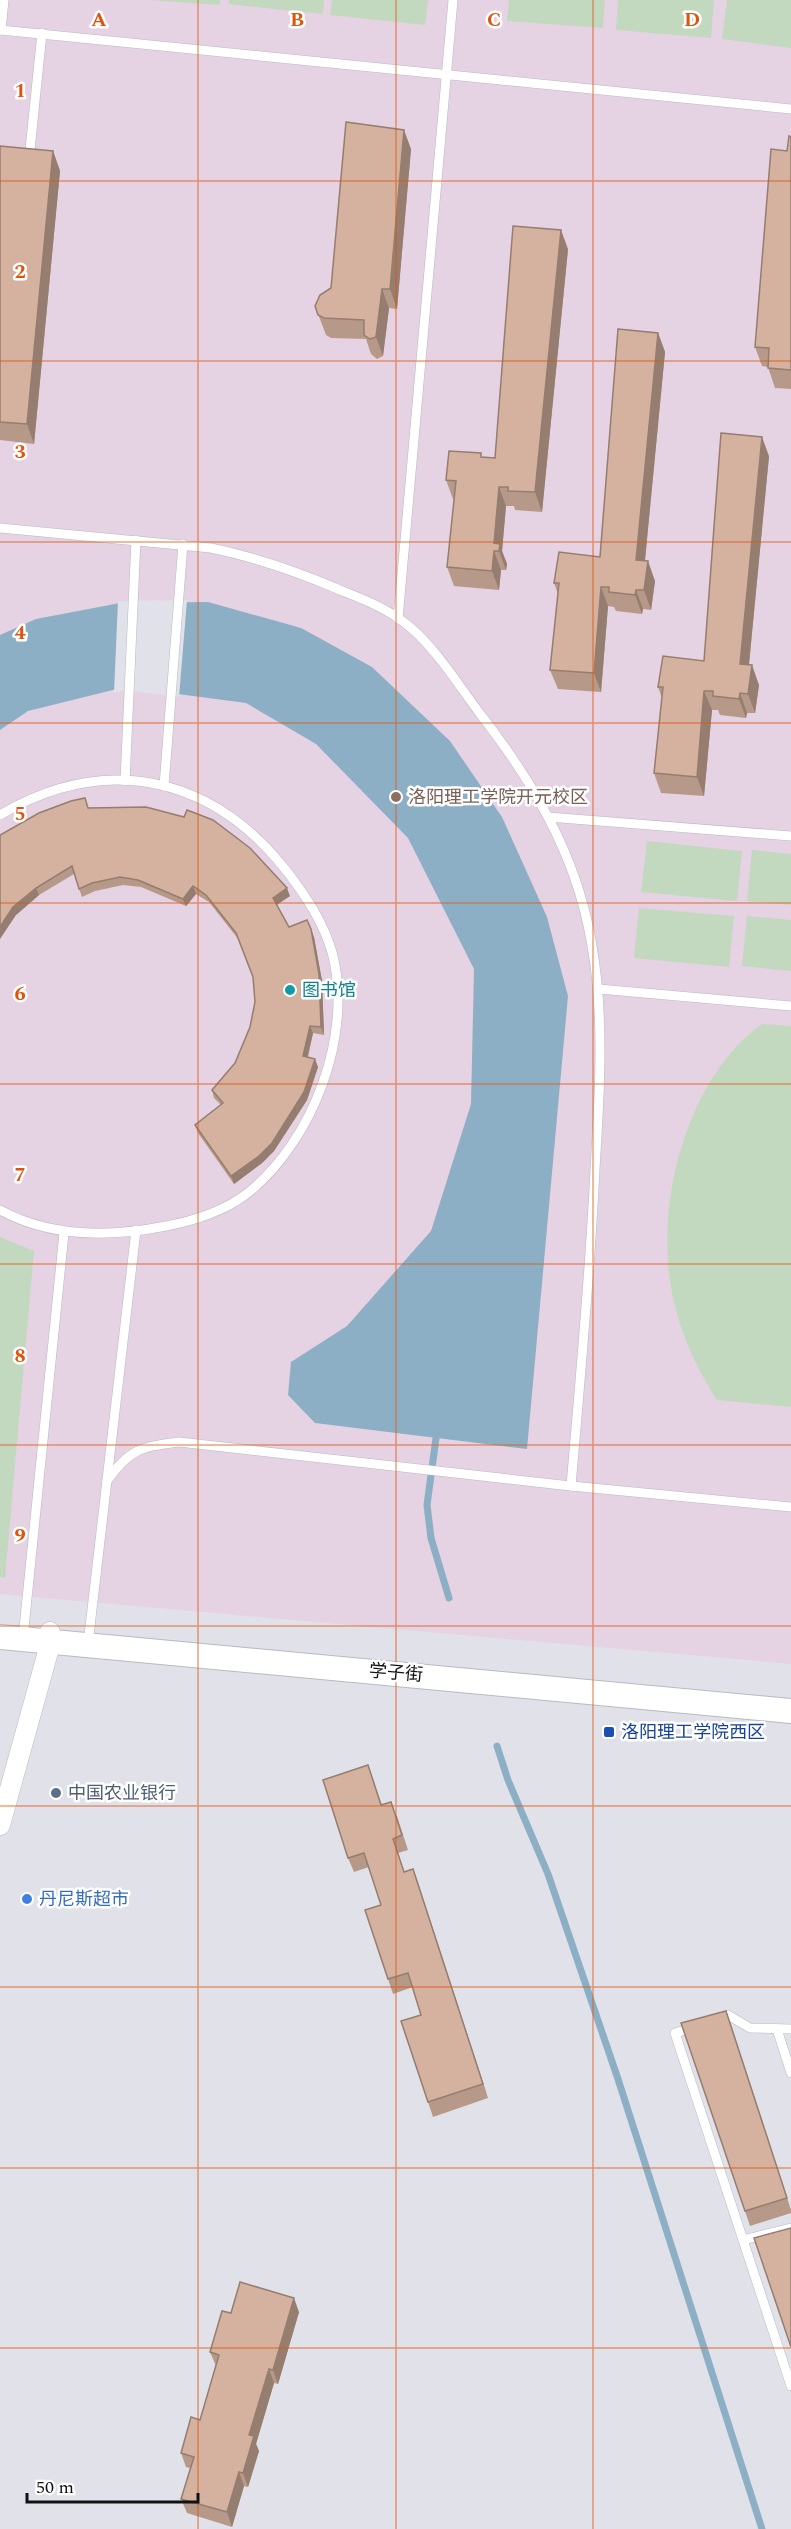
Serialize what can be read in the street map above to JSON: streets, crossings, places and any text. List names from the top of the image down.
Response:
{
  "streets": {
    "street": ["学子街"]
  },
  "places": {
    "other": [
      "洛阳理工学院开元校区",
      "图书馆",
      "中国农业银行",
      "丹尼斯超市"
    ],
    "transit": ["洛阳理工学院西区"]
  },
  "scale_bar": "50 m",
  "grid": {
    "columns": [
      "A",
      "B",
      "C",
      "D"
    ],
    "rows": [
      "1",
      "2",
      "3",
      "4",
      "5",
      "6",
      "7",
      "8",
      "9"
    ]
  }
}
